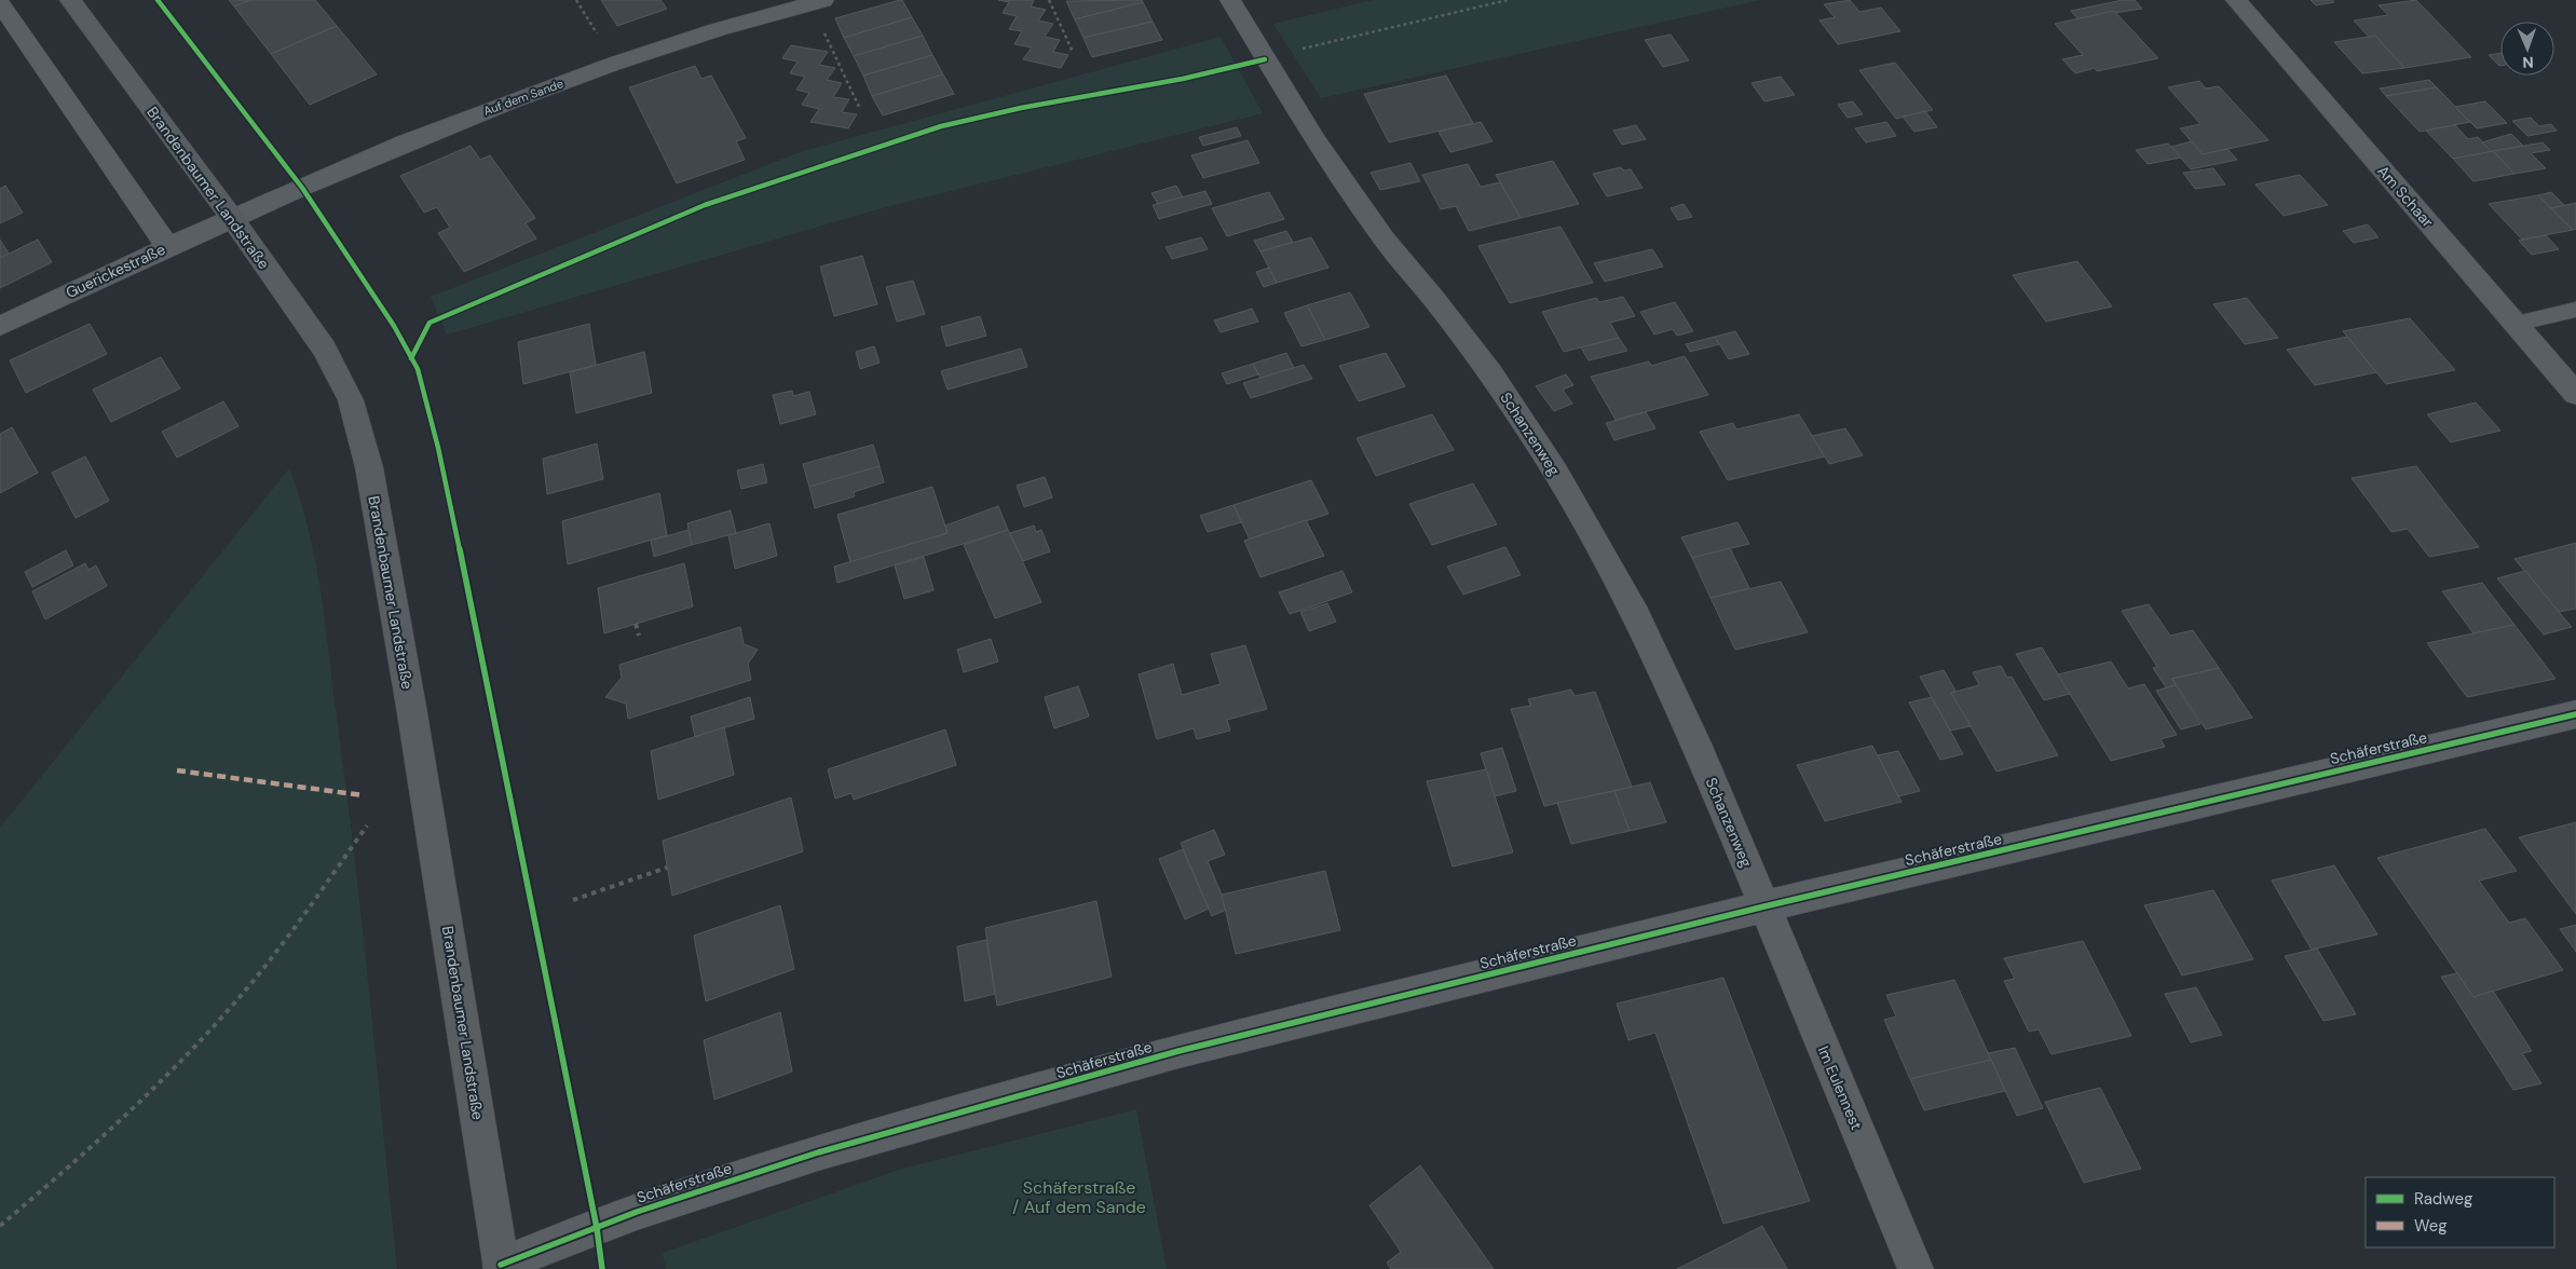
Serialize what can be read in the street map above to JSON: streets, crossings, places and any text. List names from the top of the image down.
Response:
{
  "streets": {
    "main road": ["Brandenbaumer Landstraße"],
    "street": [
      "Auf dem Sande",
      "Am Schaar",
      "Guerickestraße",
      "Schanzenweg",
      "Schäferstraße",
      "Im Eulennest"
    ]
  },
  "crossings": [
    ["Auf dem Sande", "Brandenbaumer Landstraße"],
    ["Auf dem Sande", "Guerickestraße"],
    ["Brandenbaumer Landstraße", "Guerickestraße"],
    ["Brandenbaumer Landstraße", "Schäferstraße"],
    ["Schanzenweg", "Schäferstraße"],
    ["Schanzenweg", "Im Eulennest"],
    ["Schäferstraße", "Im Eulennest"]
  ],
  "parks": ["Schäferstraße / Auf dem Sande"],
  "legend": ["Radweg", "Weg"],
  "north": "bottom"
}
